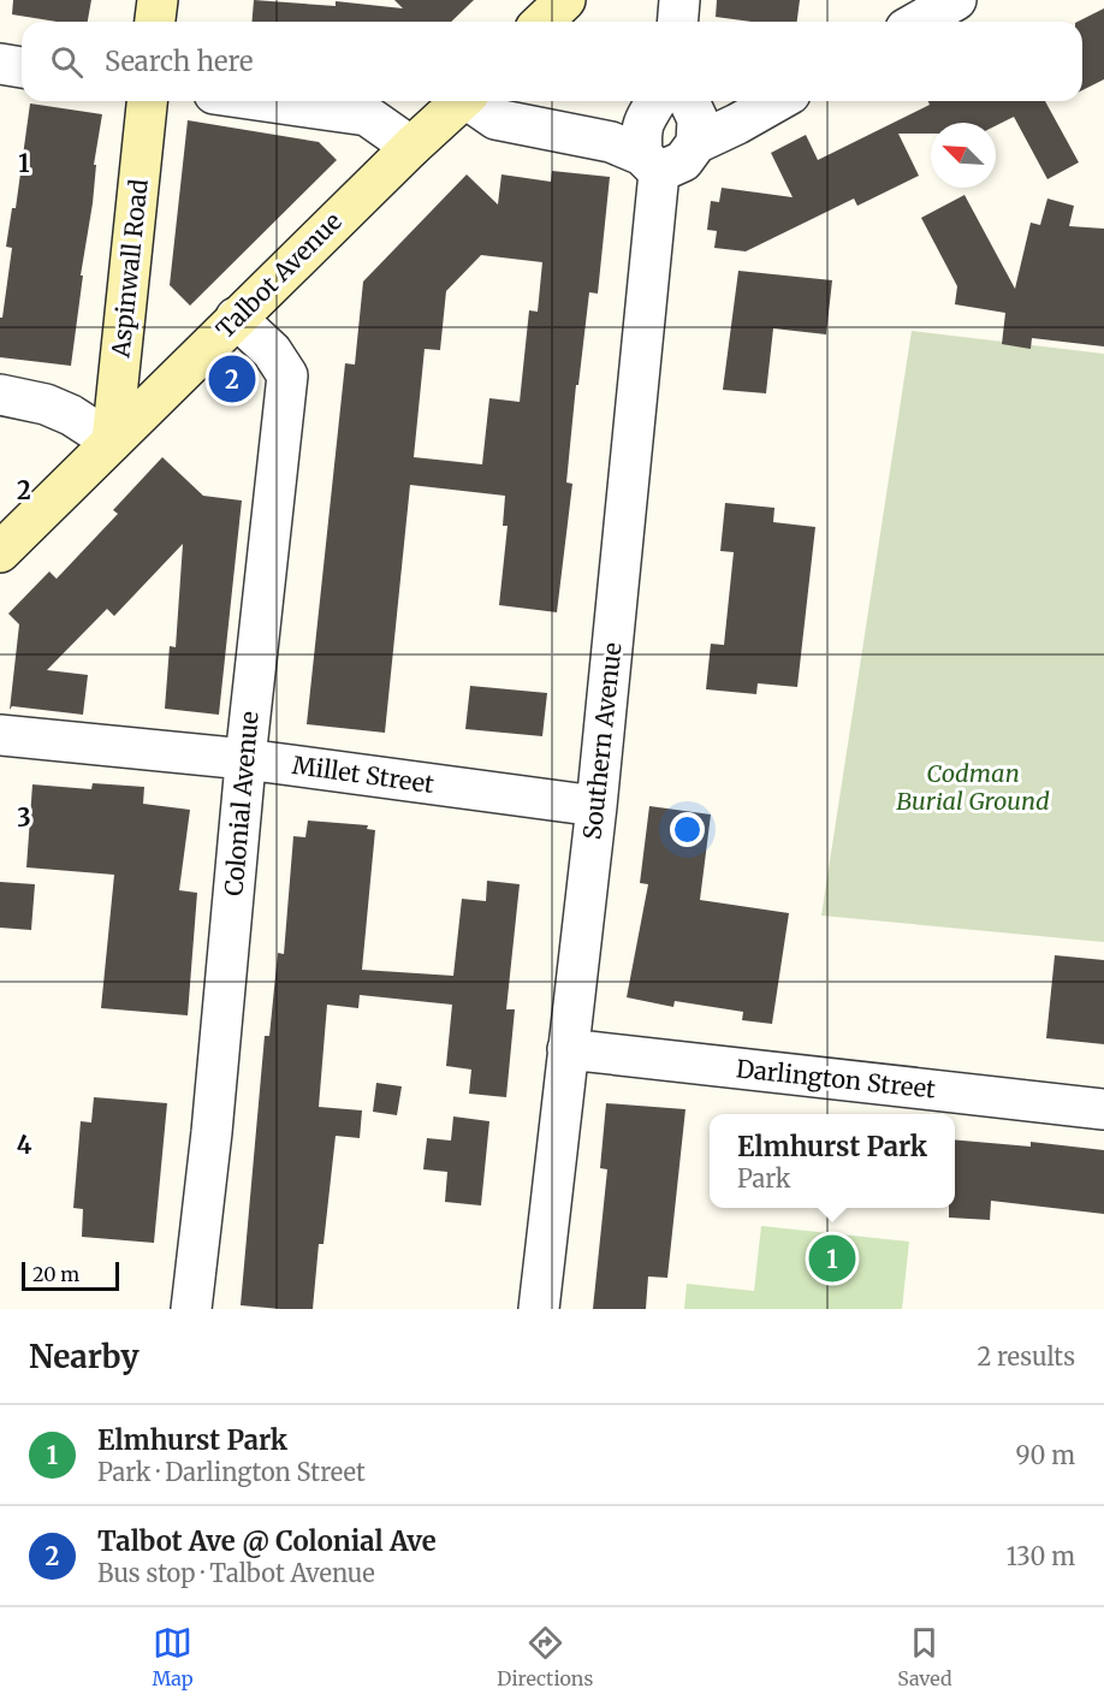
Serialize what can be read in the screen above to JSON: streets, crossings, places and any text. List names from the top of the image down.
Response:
{
  "streets": {
    "main road": ["Aspinwall Road", "Talbot Avenue"],
    "street": [
      "Southern Avenue",
      "Millet Street",
      "Colonial Avenue",
      "Darlington Street"
    ]
  },
  "crossings": [
    ["Aspinwall Road", "Talbot Avenue"],
    ["Talbot Avenue", "Colonial Avenue"],
    ["Southern Avenue", "Millet Street"],
    ["Southern Avenue", "Darlington Street"],
    ["Millet Street", "Colonial Avenue"]
  ],
  "parks": ["Codman Burial Ground"],
  "scale_bar": "20 m",
  "north": "top left",
  "page": {
    "search": "Search here",
    "pins": ["2", "1"],
    "popup": ["Elmhurst Park", "Park"],
    "scale": "20 m",
    "heading": ["Nearby", "2 results"],
    "list": [
      {
        "mark": "1",
        "name": "Elmhurst Park",
        "note": "Park · Darlington Street",
        "value": "90 m"
      },
      {
        "mark": "2",
        "name": "Talbot Ave @ Colonial Ave",
        "note": "Bus stop · Talbot Avenue",
        "value": "130 m"
      }
    ],
    "nav": ["Map", "Directions", "Saved"]
  },
  "grid": {
    "rows": [
      "1",
      "2",
      "3",
      "4"
    ]
  }
}
